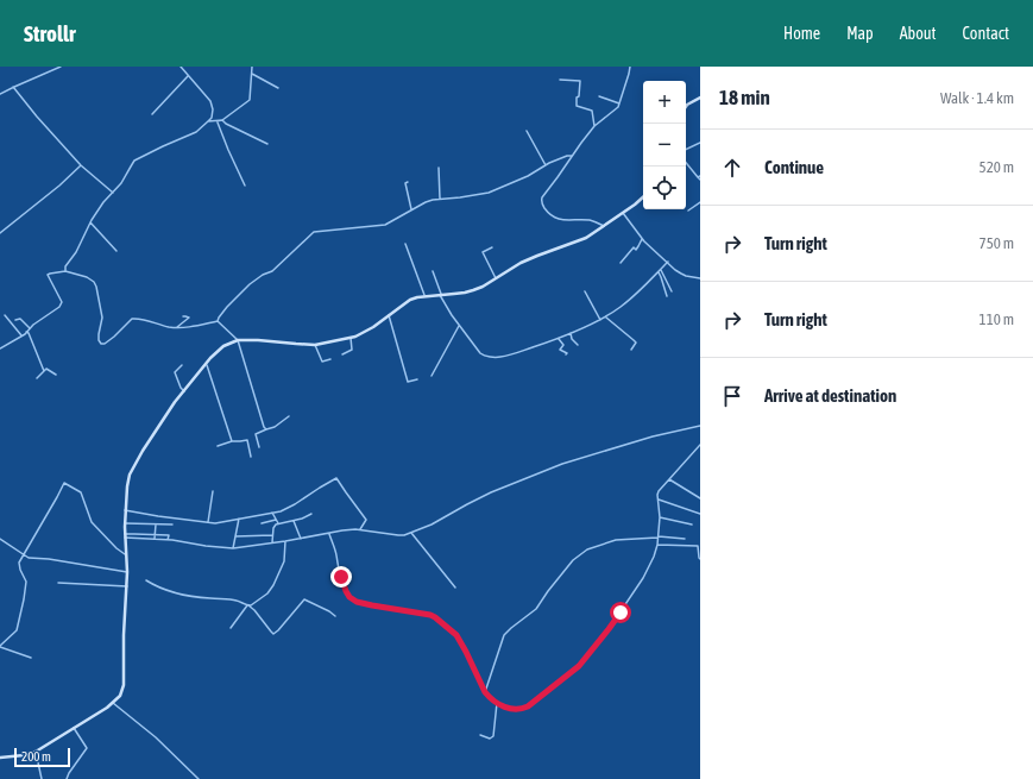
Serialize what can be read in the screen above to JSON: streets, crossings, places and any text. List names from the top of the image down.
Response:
{
  "scale_bar": "200 m",
  "page": {
    "header": "Strollr",
    "nav": [
      "Home",
      "Map",
      "About",
      "Contact"
    ],
    "heading": ["18 min", "Walk · 1.4 km"],
    "map_buttons": ["+", "−"],
    "list": [
      ["Continue", "520 m"],
      ["Turn right", "750 m"],
      ["Turn right", "110 m"],
      "Arrive at destination"
    ],
    "scale": "200 m"
  }
}
